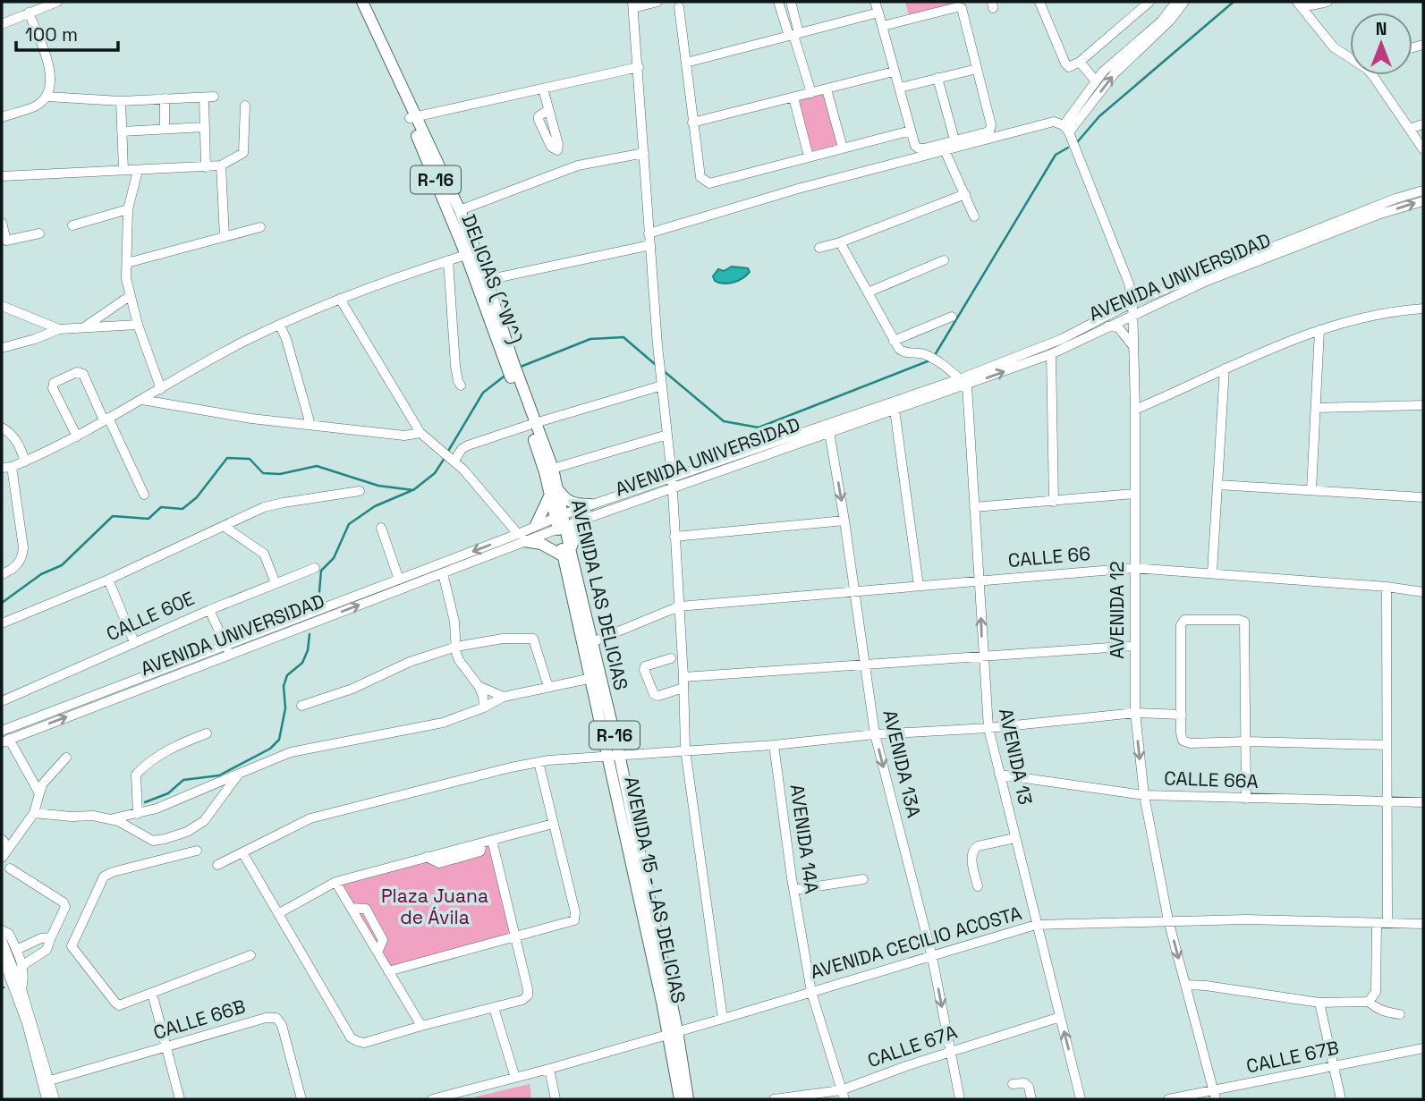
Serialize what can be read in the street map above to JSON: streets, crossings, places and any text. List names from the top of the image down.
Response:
{
  "streets": {
    "main road": [
      "R-16",
      "DELICIAS (^W^)",
      "AVENIDA LAS DELICIAS",
      "AVENIDA 15 - LAS DELICIAS"
    ],
    "street": [
      "AVENIDA UNIVERSIDAD",
      "CALLE 66",
      "AVENIDA 12",
      "CALLE 60E",
      "AVENIDA 13",
      "AVENIDA 13A",
      "CALLE 66A",
      "AVENIDA 14A",
      "AVENIDA CECILIO ACOSTA",
      "CALLE 66B",
      "CALLE 67A",
      "CALLE 67B"
    ]
  },
  "crossings": [
    ["R-16", "AVENIDA LAS DELICIAS"],
    ["AVENIDA UNIVERSIDAD", "AVENIDA LAS DELICIAS"],
    ["AVENIDA UNIVERSIDAD", "AVENIDA 12"],
    ["AVENIDA UNIVERSIDAD", "AVENIDA 13"],
    ["AVENIDA UNIVERSIDAD", "AVENIDA 13A"],
    ["DELICIAS (^W^)", "AVENIDA LAS DELICIAS"],
    ["CALLE 66", "AVENIDA LAS DELICIAS"],
    ["CALLE 66", "AVENIDA 12"],
    ["CALLE 66", "AVENIDA 13"],
    ["CALLE 66", "AVENIDA 13A"],
    ["AVENIDA LAS DELICIAS", "AVENIDA 15 - LAS DELICIAS"],
    ["AVENIDA LAS DELICIAS", "AVENIDA CECILIO ACOSTA"],
    ["AVENIDA 12", "CALLE 66A"],
    ["AVENIDA 12", "AVENIDA CECILIO ACOSTA"],
    ["AVENIDA 12", "CALLE 67B"],
    ["AVENIDA 13", "CALLE 66A"],
    ["AVENIDA 13", "AVENIDA CECILIO ACOSTA"],
    ["AVENIDA 13", "CALLE 67A"],
    ["AVENIDA 13A", "AVENIDA CECILIO ACOSTA"],
    ["AVENIDA 13A", "CALLE 67A"],
    ["AVENIDA 14A", "AVENIDA CECILIO ACOSTA"],
    ["AVENIDA 14A", "CALLE 67A"],
    ["AVENIDA 15 - LAS DELICIAS", "AVENIDA CECILIO ACOSTA"]
  ],
  "one_way": ["AVENIDA 13A"],
  "parks": ["Plaza Juana de Ávila"],
  "scale_bar": "100 m",
  "north": "top"
}
